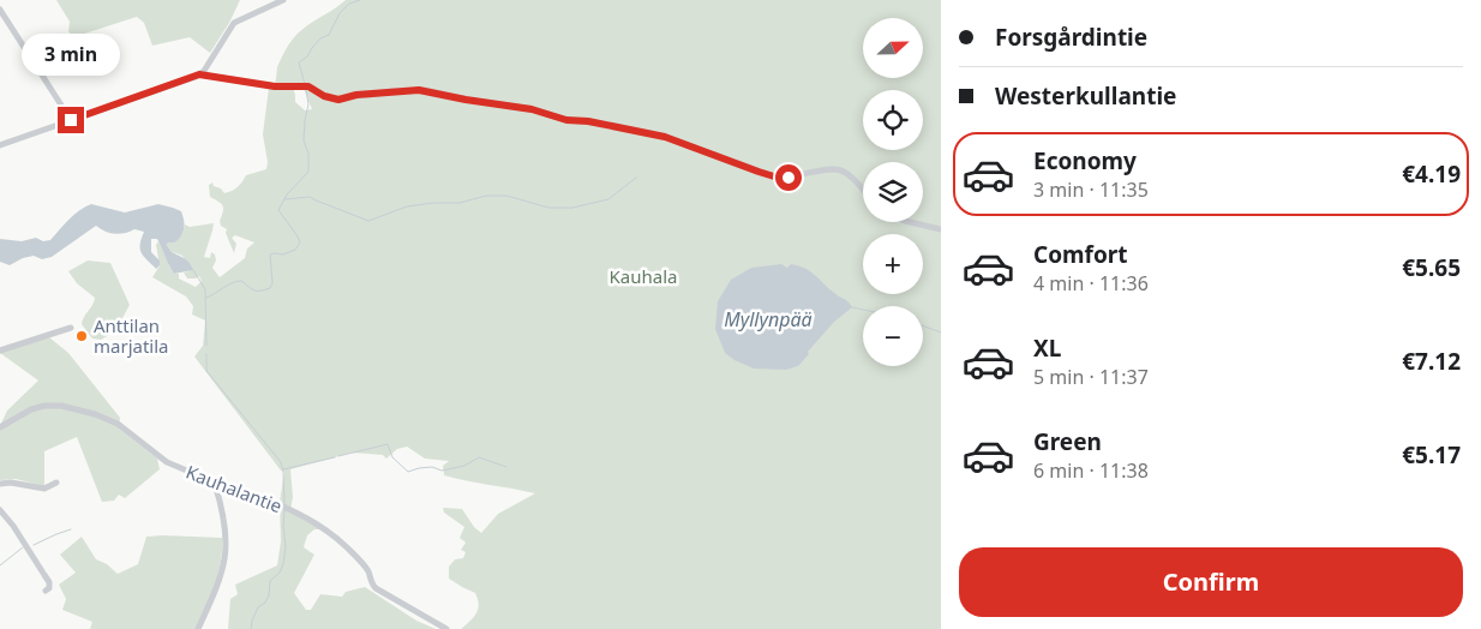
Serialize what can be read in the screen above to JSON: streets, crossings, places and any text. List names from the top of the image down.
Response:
{
  "streets": {
    "street": ["Kauhalantie"]
  },
  "water": ["Myllynpää"],
  "parks": ["Kauhala"],
  "places": ["Anttilan marjatila"],
  "north": "right",
  "page": {
    "banner": ["Forsgårdintie", "Westerkullantie"],
    "map_buttons": ["+", "−"],
    "bubble": "3 min",
    "list": [
      {
        "name": "Economy",
        "note": "3 min · 11:35",
        "value": "€4.19"
      },
      {
        "name": "Comfort",
        "note": "4 min · 11:36",
        "value": "€5.65"
      },
      {
        "name": "XL",
        "note": "5 min · 11:37",
        "value": "€7.12"
      },
      {
        "name": "Green",
        "note": "6 min · 11:38",
        "value": "€5.17"
      }
    ],
    "buttons": "Confirm"
  }
}
